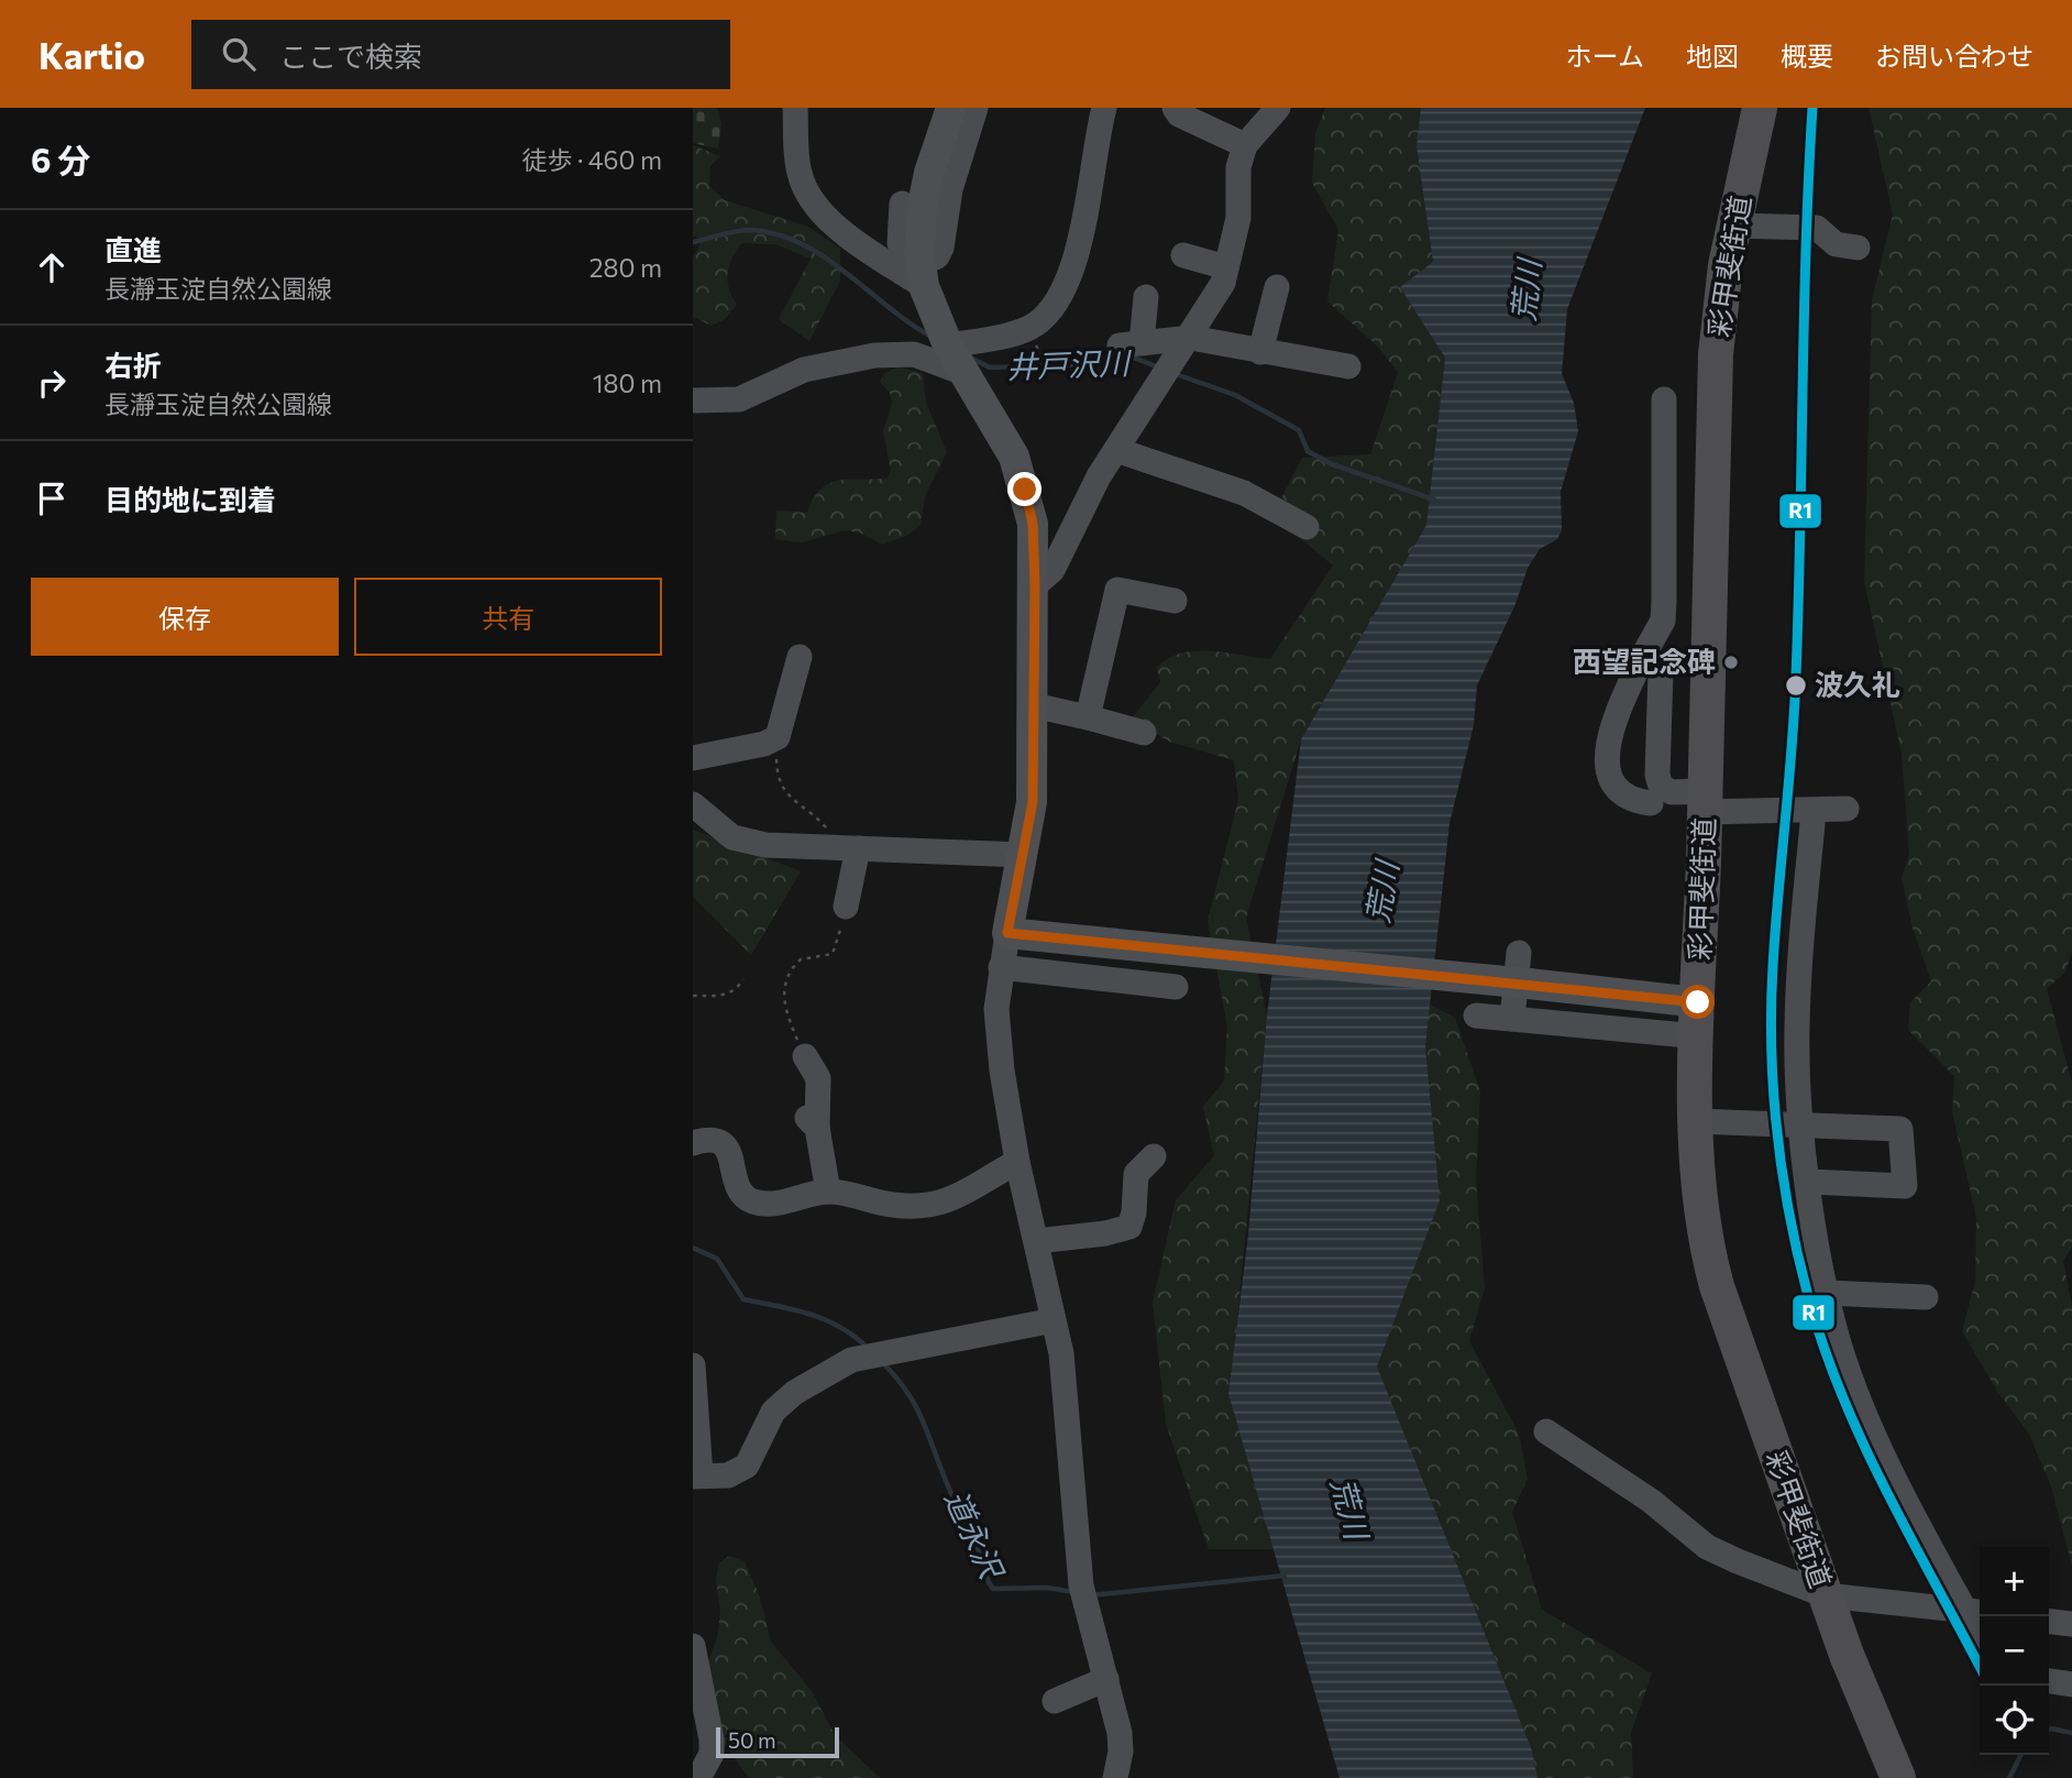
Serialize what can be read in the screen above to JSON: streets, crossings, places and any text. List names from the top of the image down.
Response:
{
  "streets": {
    "highway": ["彩甲斐街道"]
  },
  "water": ["荒川", "井戸沢川", "道永沢"],
  "places": ["西望記念碑", "波久礼"],
  "lines": ["transit line R1"],
  "scale_bar": "50 m",
  "page": {
    "header": "Kartio",
    "search": "ここで検索",
    "nav": [
      "ホーム",
      "地図",
      "概要",
      "お問い合わせ"
    ],
    "heading": ["6 分", "徒歩 · 460 m"],
    "list": [
      ["直進", "長瀞玉淀自然公園線", "280 m"],
      ["右折", "長瀞玉淀自然公園線", "180 m"],
      "目的地に到着"
    ],
    "buttons": ["保存", "共有"],
    "map_buttons": ["+", "−"],
    "scale": "50 m"
  }
}
